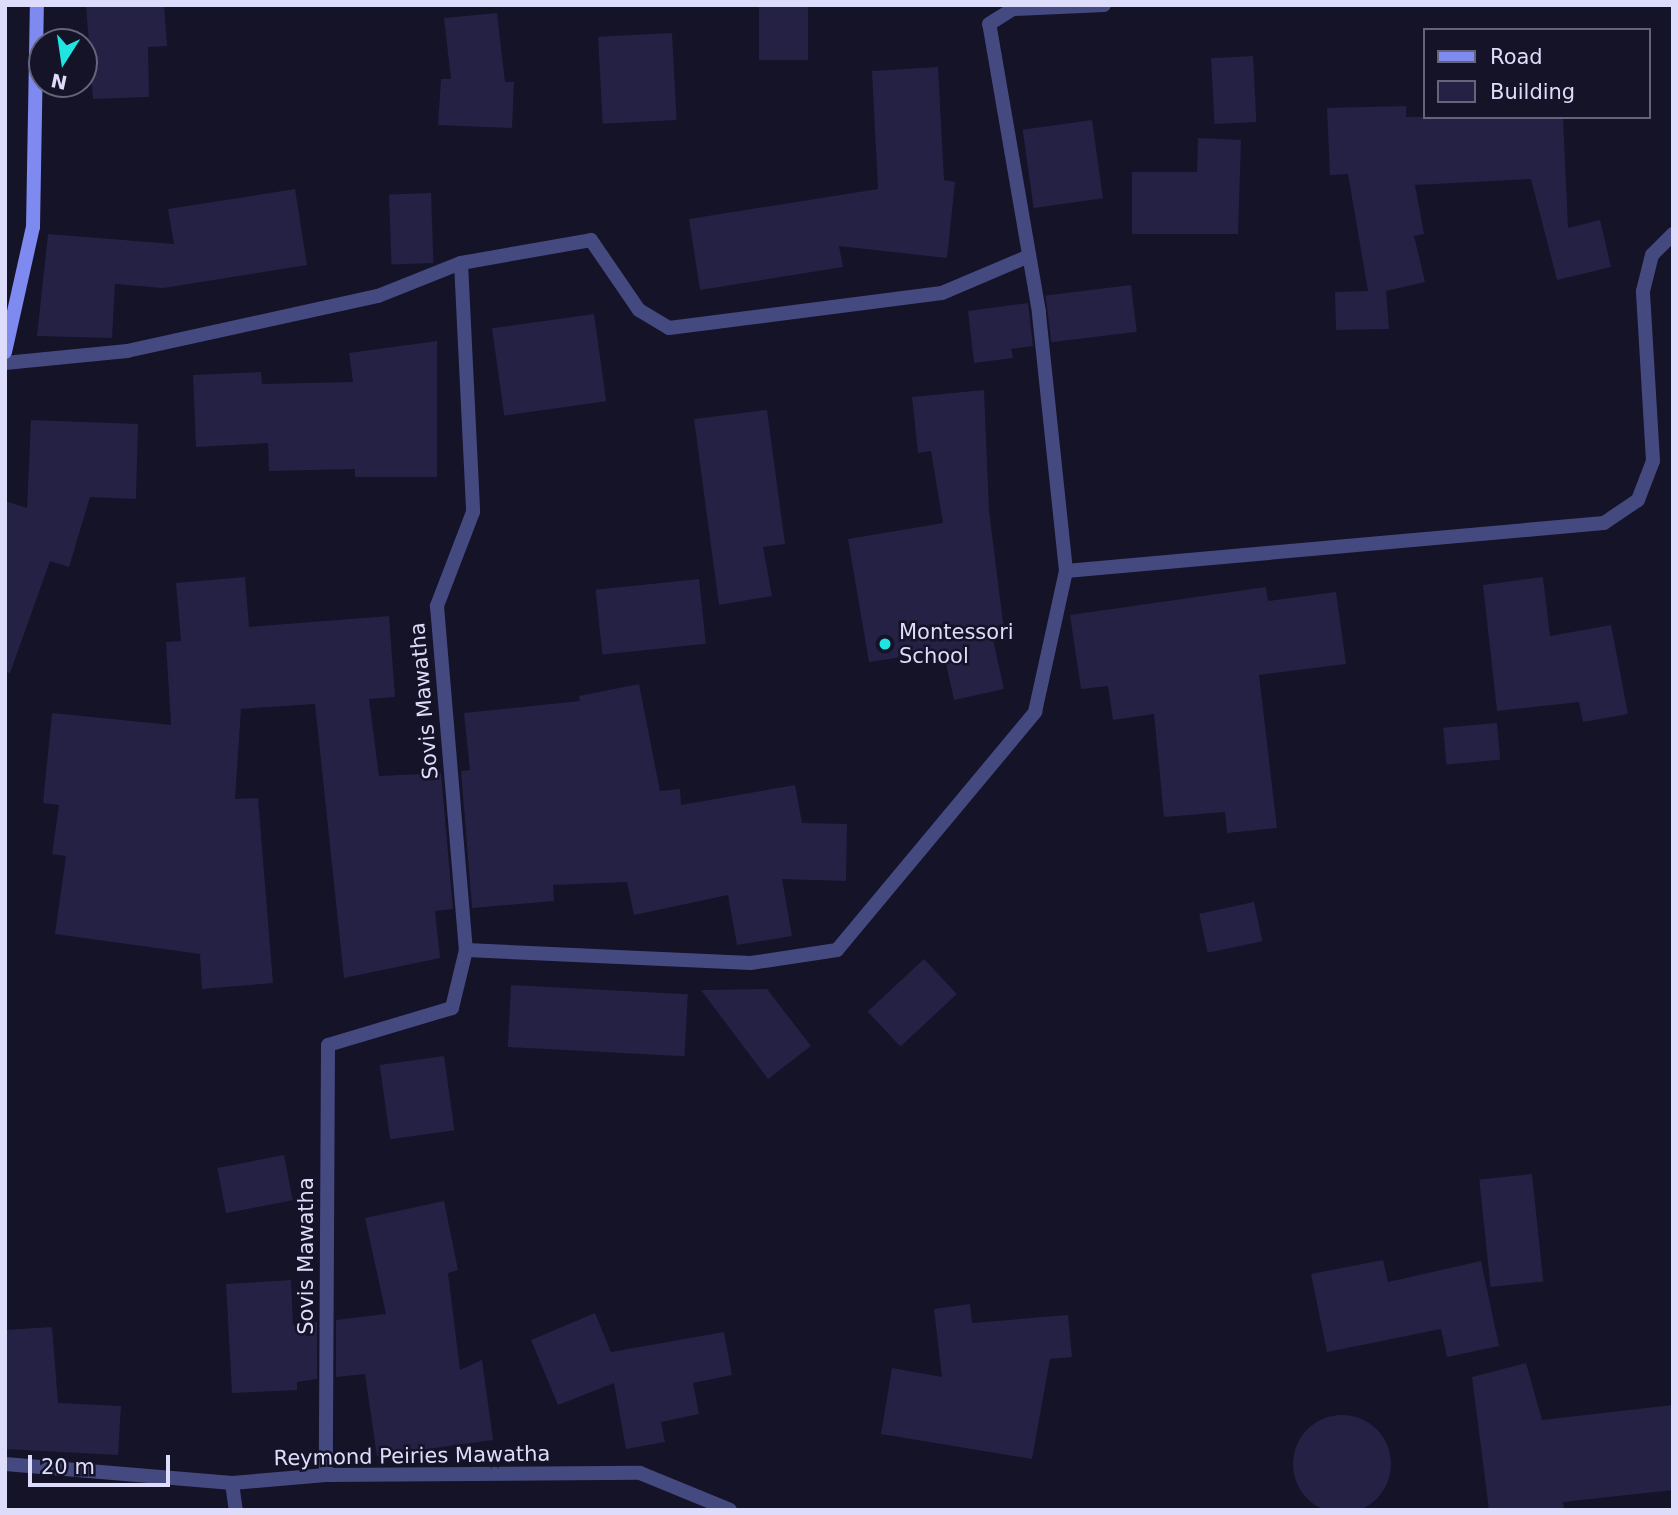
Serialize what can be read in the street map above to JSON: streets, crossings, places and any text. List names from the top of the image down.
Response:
{
  "streets": {
    "street": ["Sovis Mawatha", "Reymond Peiries Mawatha"]
  },
  "crossings": [
    ["Sovis Mawatha", "Reymond Peiries Mawatha"]
  ],
  "places": ["Montessori School"],
  "legend": ["Road", "Building"],
  "scale_bar": "20 m",
  "north": "bottom"
}
